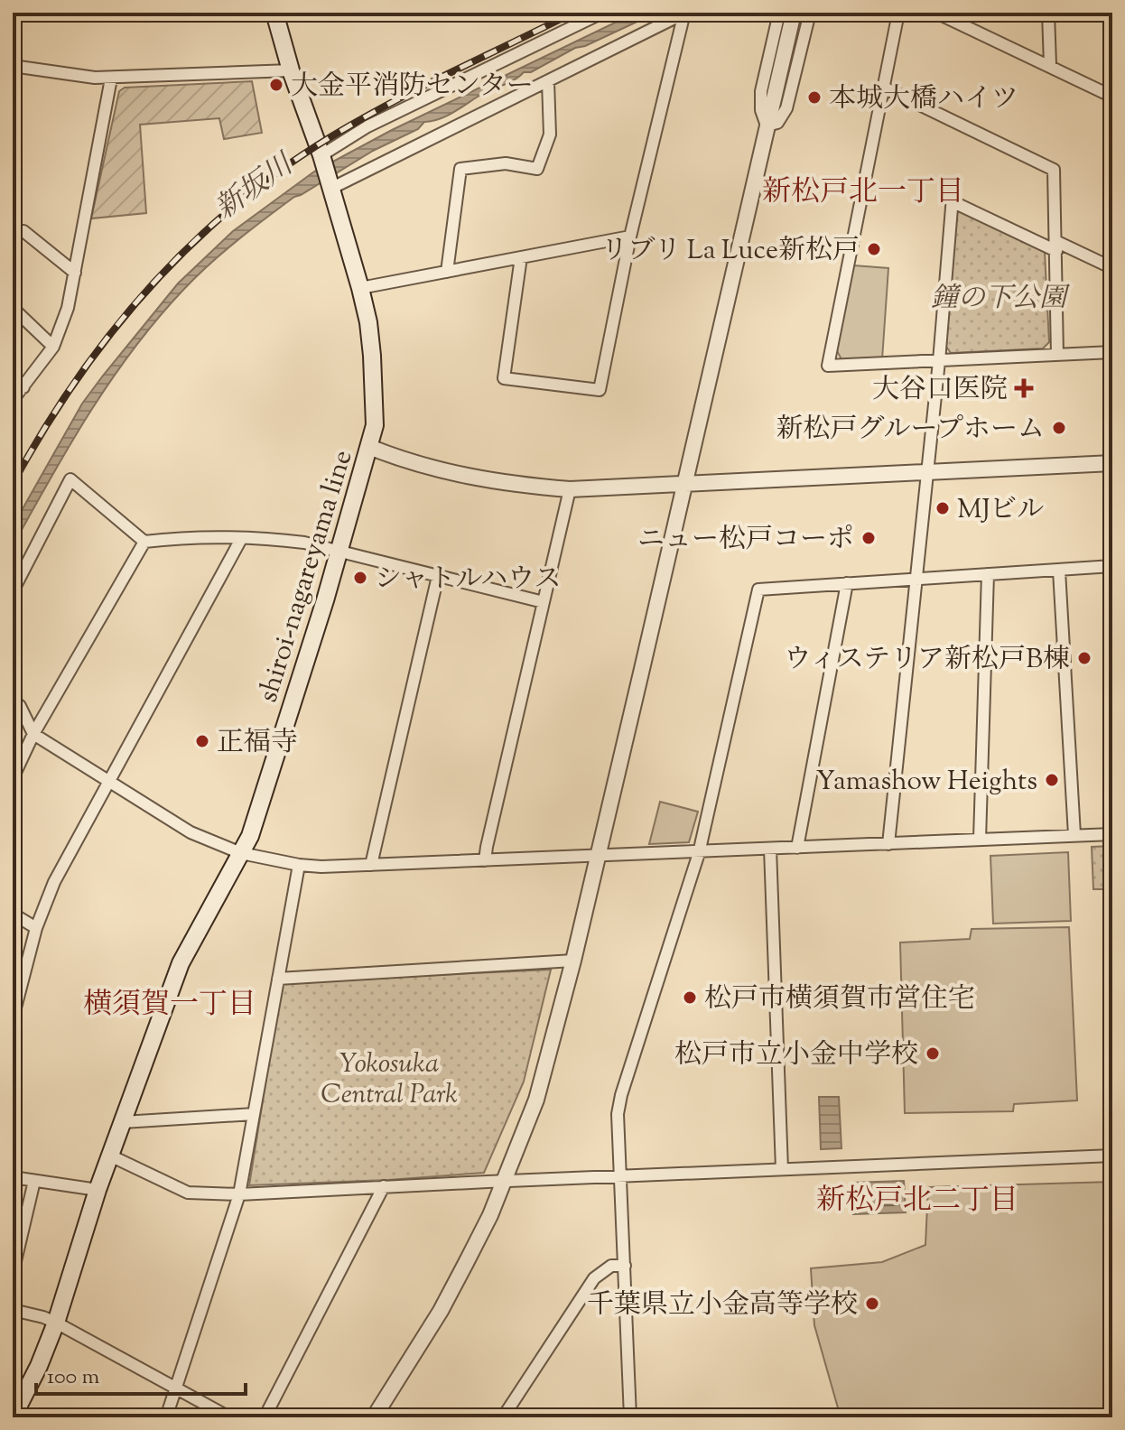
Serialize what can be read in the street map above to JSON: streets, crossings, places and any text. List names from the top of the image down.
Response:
{
  "streets": {
    "main road": ["shiroi-nagareyama line"]
  },
  "districts": ["新松戸北一丁目", "横須賀一丁目", "新松戸北二丁目"],
  "water": ["新坂川"],
  "parks": ["鐘の下公園", "Yokosuka Central Park"],
  "places": {
    "other": [
      "大金平消防センター",
      "本城大橋ハイツ",
      "リブリ La Luce新松戸",
      "新松戸グループホーム",
      "MJビル",
      "ニュー松戸コーポ",
      "シャトルハウス",
      "ウィステリア新松戸B棟",
      "正福寺",
      "Yamashow Heights",
      "松戸市横須賀市営住宅",
      "松戸市立小金中学校",
      "千葉県立小金高等学校"
    ],
    "health": ["大谷口医院"]
  },
  "scale_bar": "100 m"
}
